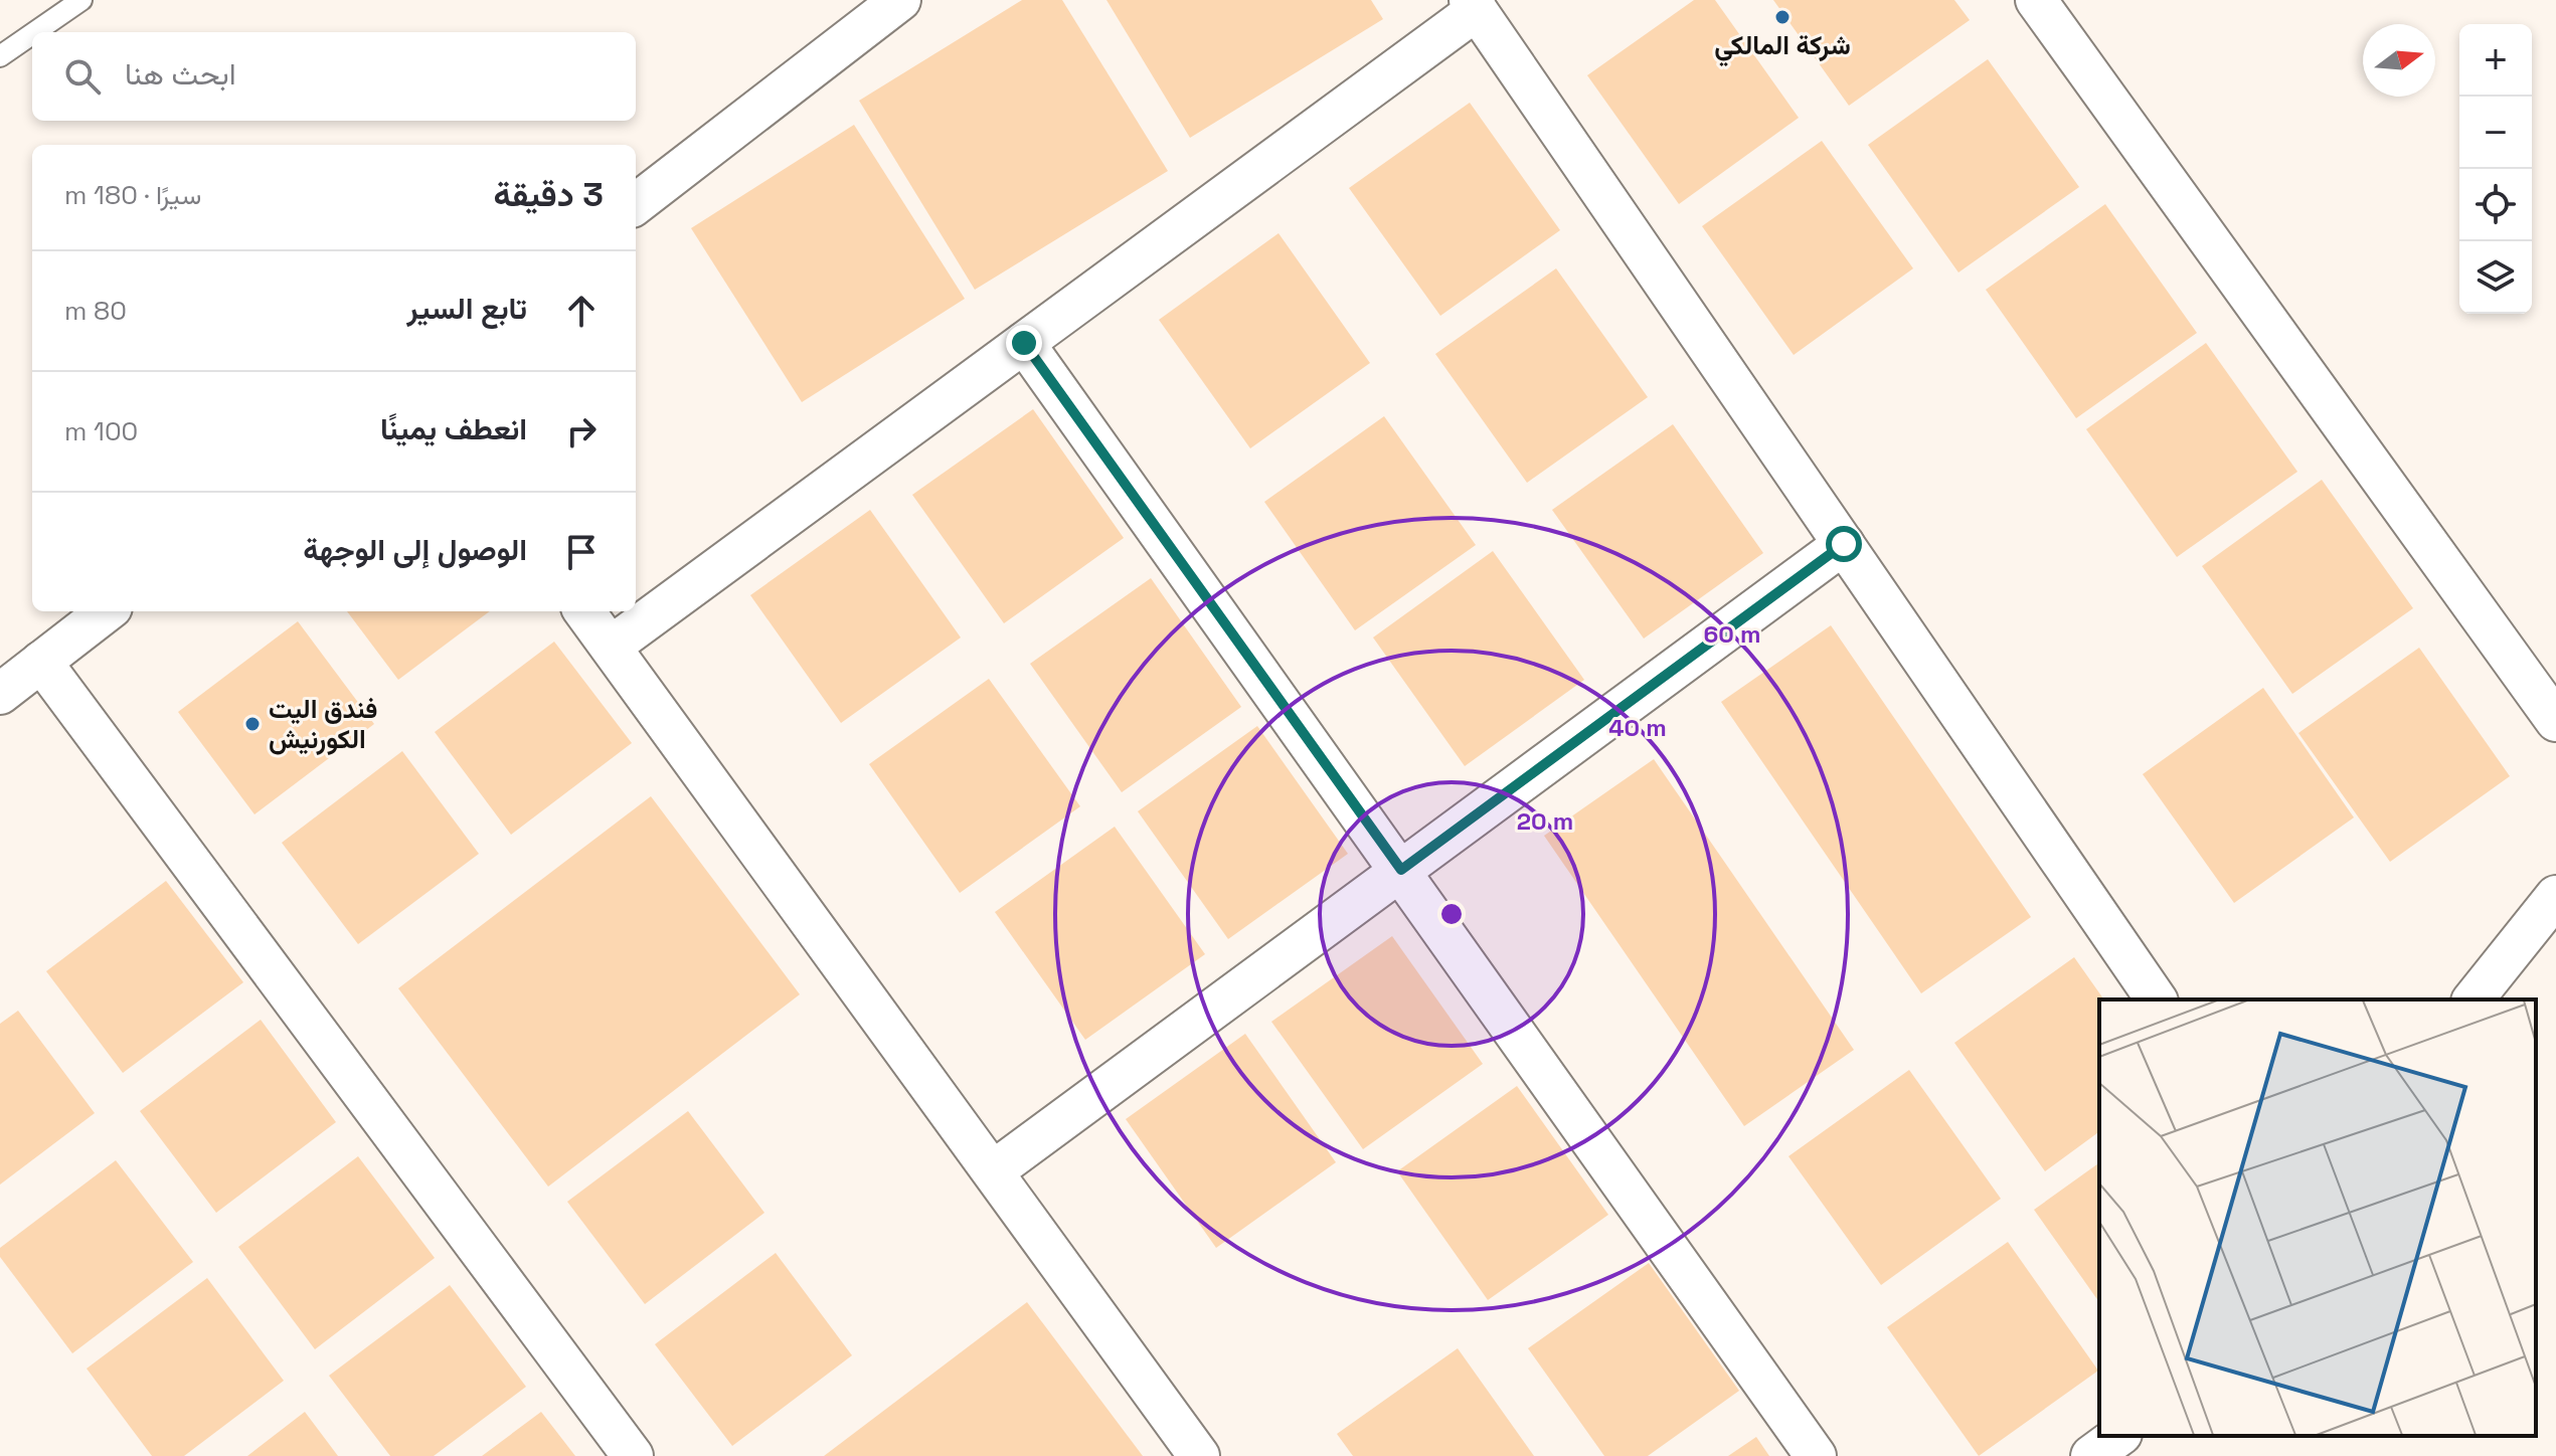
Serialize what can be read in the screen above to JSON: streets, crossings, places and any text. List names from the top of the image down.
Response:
{
  "places": ["شركة المالكي", "فندق اليت الكورنيش"],
  "north": "right",
  "page": {
    "map_buttons": ["+", "−"],
    "search": "ابحث هنا",
    "heading": ["3 دقيقة", "سيرًا · 180 m"],
    "list": [
      ["تابع السير", "80 m"],
      ["انعطف يمينًا", "100 m"],
      "الوصول إلى الوجهة"
    ]
  },
  "rings": ["60 m", "40 m", "20 m"]
}
